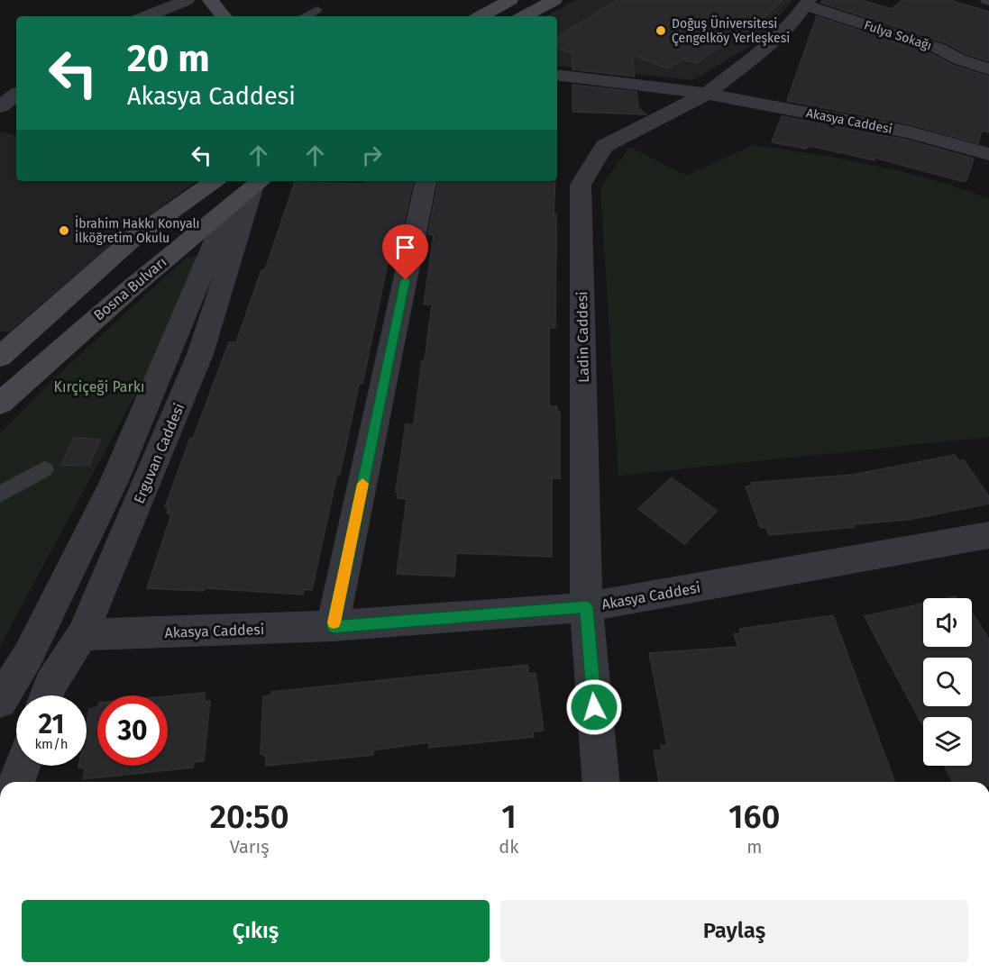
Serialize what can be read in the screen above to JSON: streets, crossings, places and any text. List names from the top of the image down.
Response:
{
  "streets": {
    "main road": ["Bosna Bulvarı"],
    "street": [
      "Fulya Sokağı",
      "Akasya Caddesi",
      "Ladin Caddesi",
      "Erguvan Caddesi"
    ]
  },
  "crossings": [
    ["Fulya Sokağı", "Ladin Caddesi"],
    ["Akasya Caddesi", "Ladin Caddesi"],
    ["Akasya Caddesi", "Erguvan Caddesi"],
    ["Bosna Bulvarı", "Erguvan Caddesi"]
  ],
  "parks": ["Kırçiçeği Parkı"],
  "places": ["Doğuş Üniversitesi Çengelköy Yerleşkesi", "İbrahim Hakkı Konyalı İlköğretim Okulu"],
  "page": {
    "turn": ["20 m", "Akasya Caddesi"],
    "speed": "21 km/h",
    "limit": "30",
    "eta": [
      "20:50",
      "Varış",
      "1",
      "dk",
      "160",
      "m"
    ],
    "buttons": ["Çıkış", "Paylaş"]
  }
}
